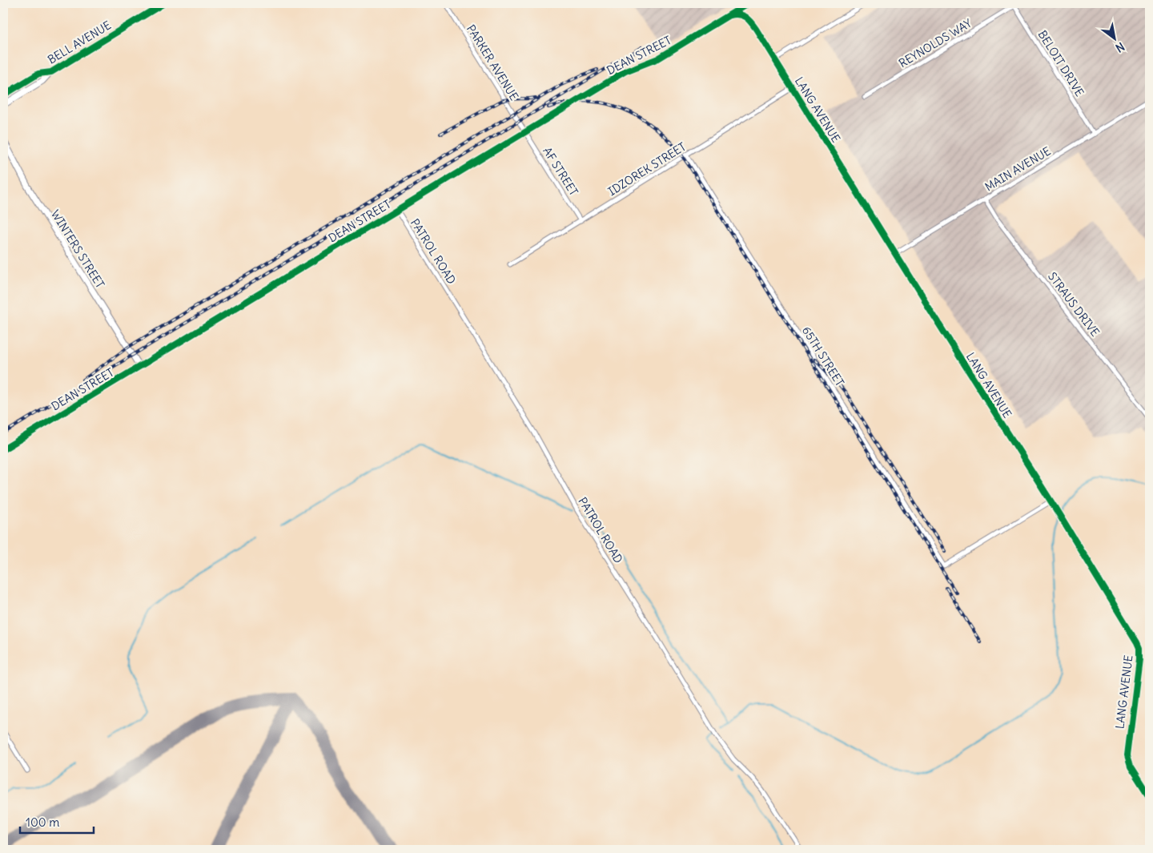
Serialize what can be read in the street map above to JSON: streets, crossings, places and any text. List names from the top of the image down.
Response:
{
  "streets": {
    "street": [
      "BELL AVENUE",
      "REYNOLDS WAY",
      "DEAN STREET",
      "PARKER AVENUE",
      "BELOIT DRIVE",
      "LANG AVENUE",
      "IDZOREK STREET",
      "MAIN AVENUE",
      "AF STREET",
      "WINTERS STREET",
      "PATROL ROAD",
      "STRAUS DRIVE",
      "65TH STREET"
    ]
  },
  "crossings": [
    ["REYNOLDS WAY", "BELOIT DRIVE"],
    ["DEAN STREET", "PARKER AVENUE"],
    ["DEAN STREET", "LANG AVENUE"],
    ["DEAN STREET", "AF STREET"],
    ["DEAN STREET", "WINTERS STREET"],
    ["DEAN STREET", "PATROL ROAD"],
    ["PARKER AVENUE", "AF STREET"],
    ["BELOIT DRIVE", "MAIN AVENUE"],
    ["LANG AVENUE", "IDZOREK STREET"],
    ["LANG AVENUE", "MAIN AVENUE"],
    ["LANG AVENUE", "65TH STREET"],
    ["IDZOREK STREET", "AF STREET"],
    ["IDZOREK STREET", "65TH STREET"],
    ["MAIN AVENUE", "STRAUS DRIVE"]
  ],
  "scale_bar": "100 m",
  "north": "bottom right"
}
